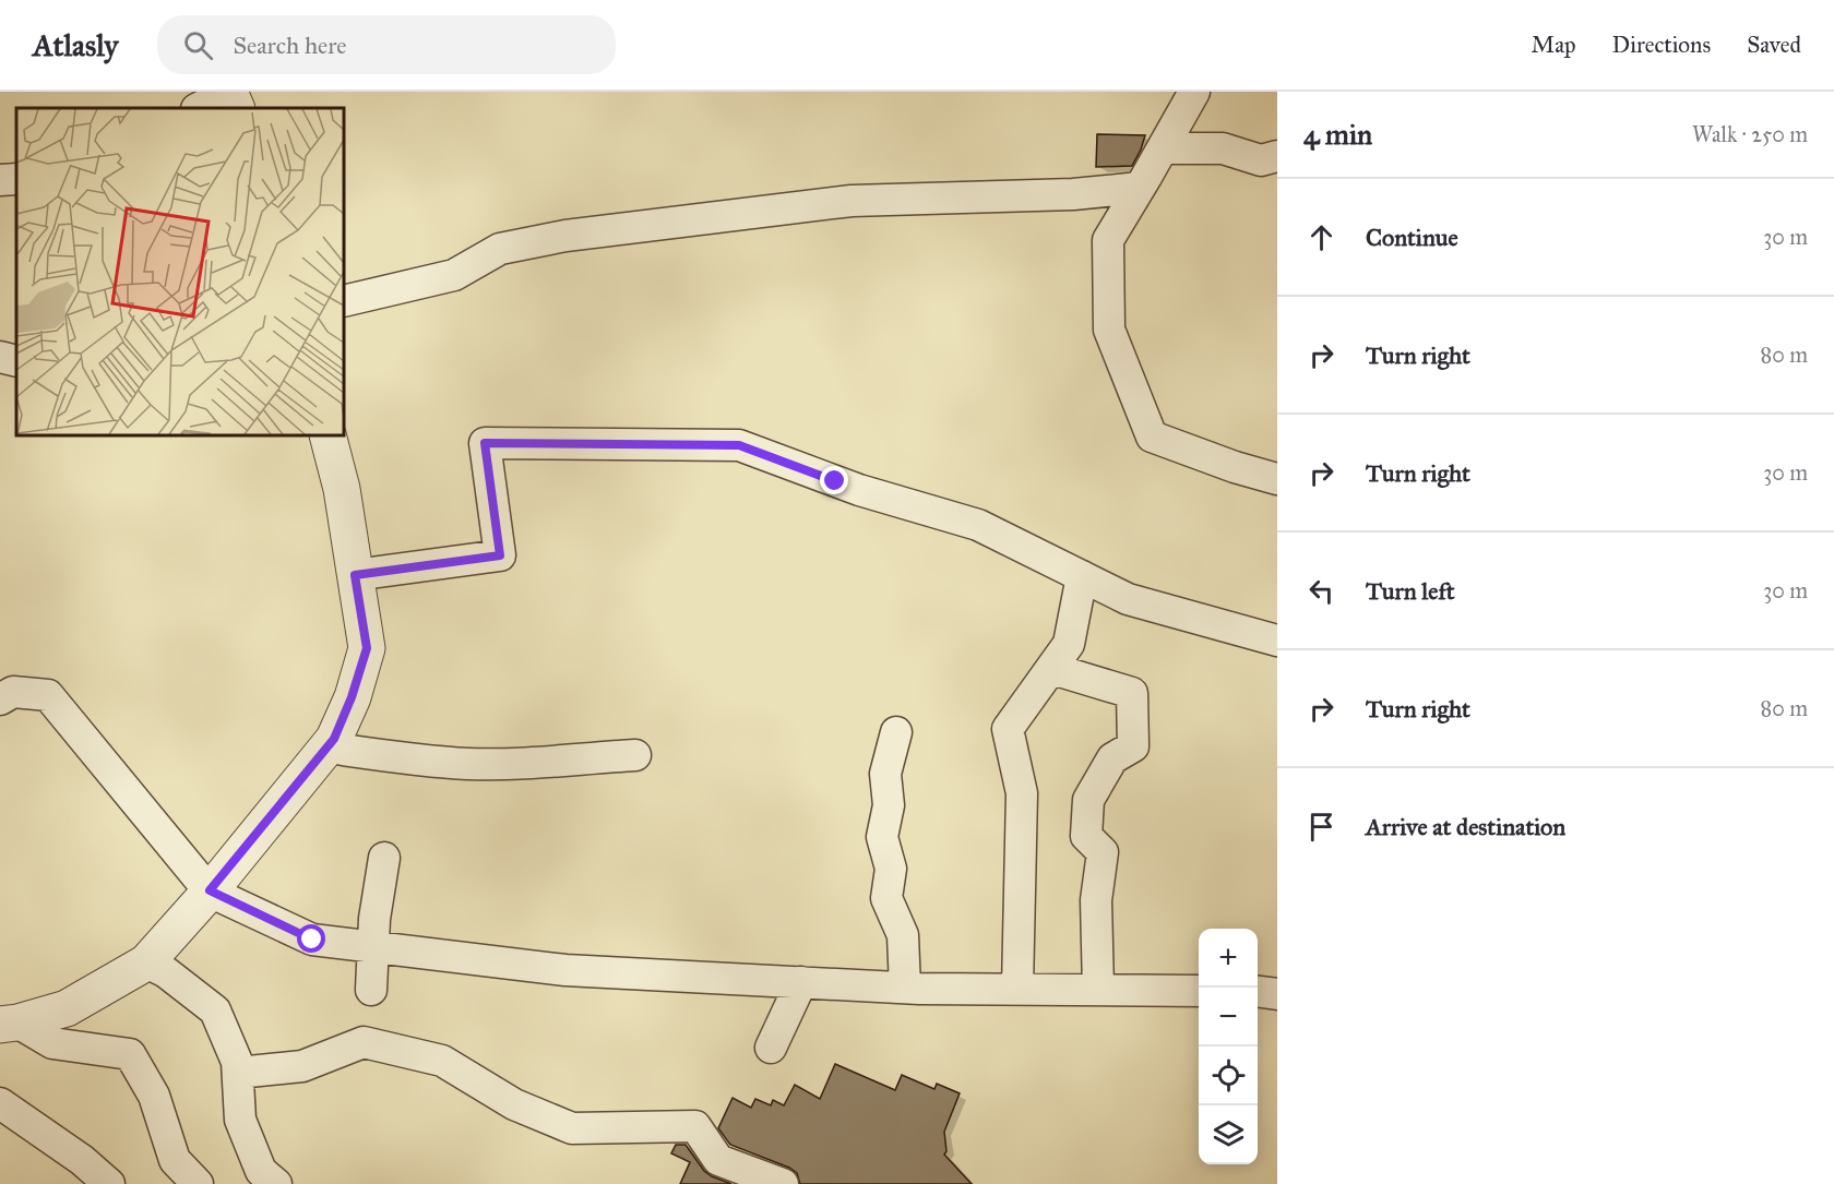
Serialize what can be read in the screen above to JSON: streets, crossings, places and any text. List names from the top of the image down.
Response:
{
  "page": {
    "header": "Atlasly",
    "search": "Search here",
    "nav": ["Map", "Directions", "Saved"],
    "heading": ["4 min", "Walk · 250 m"],
    "list": [
      ["Continue", "30 m"],
      ["Turn right", "80 m"],
      ["Turn right", "30 m"],
      ["Turn left", "30 m"],
      ["Turn right", "80 m"],
      "Arrive at destination"
    ],
    "map_buttons": ["+", "−"]
  }
}
